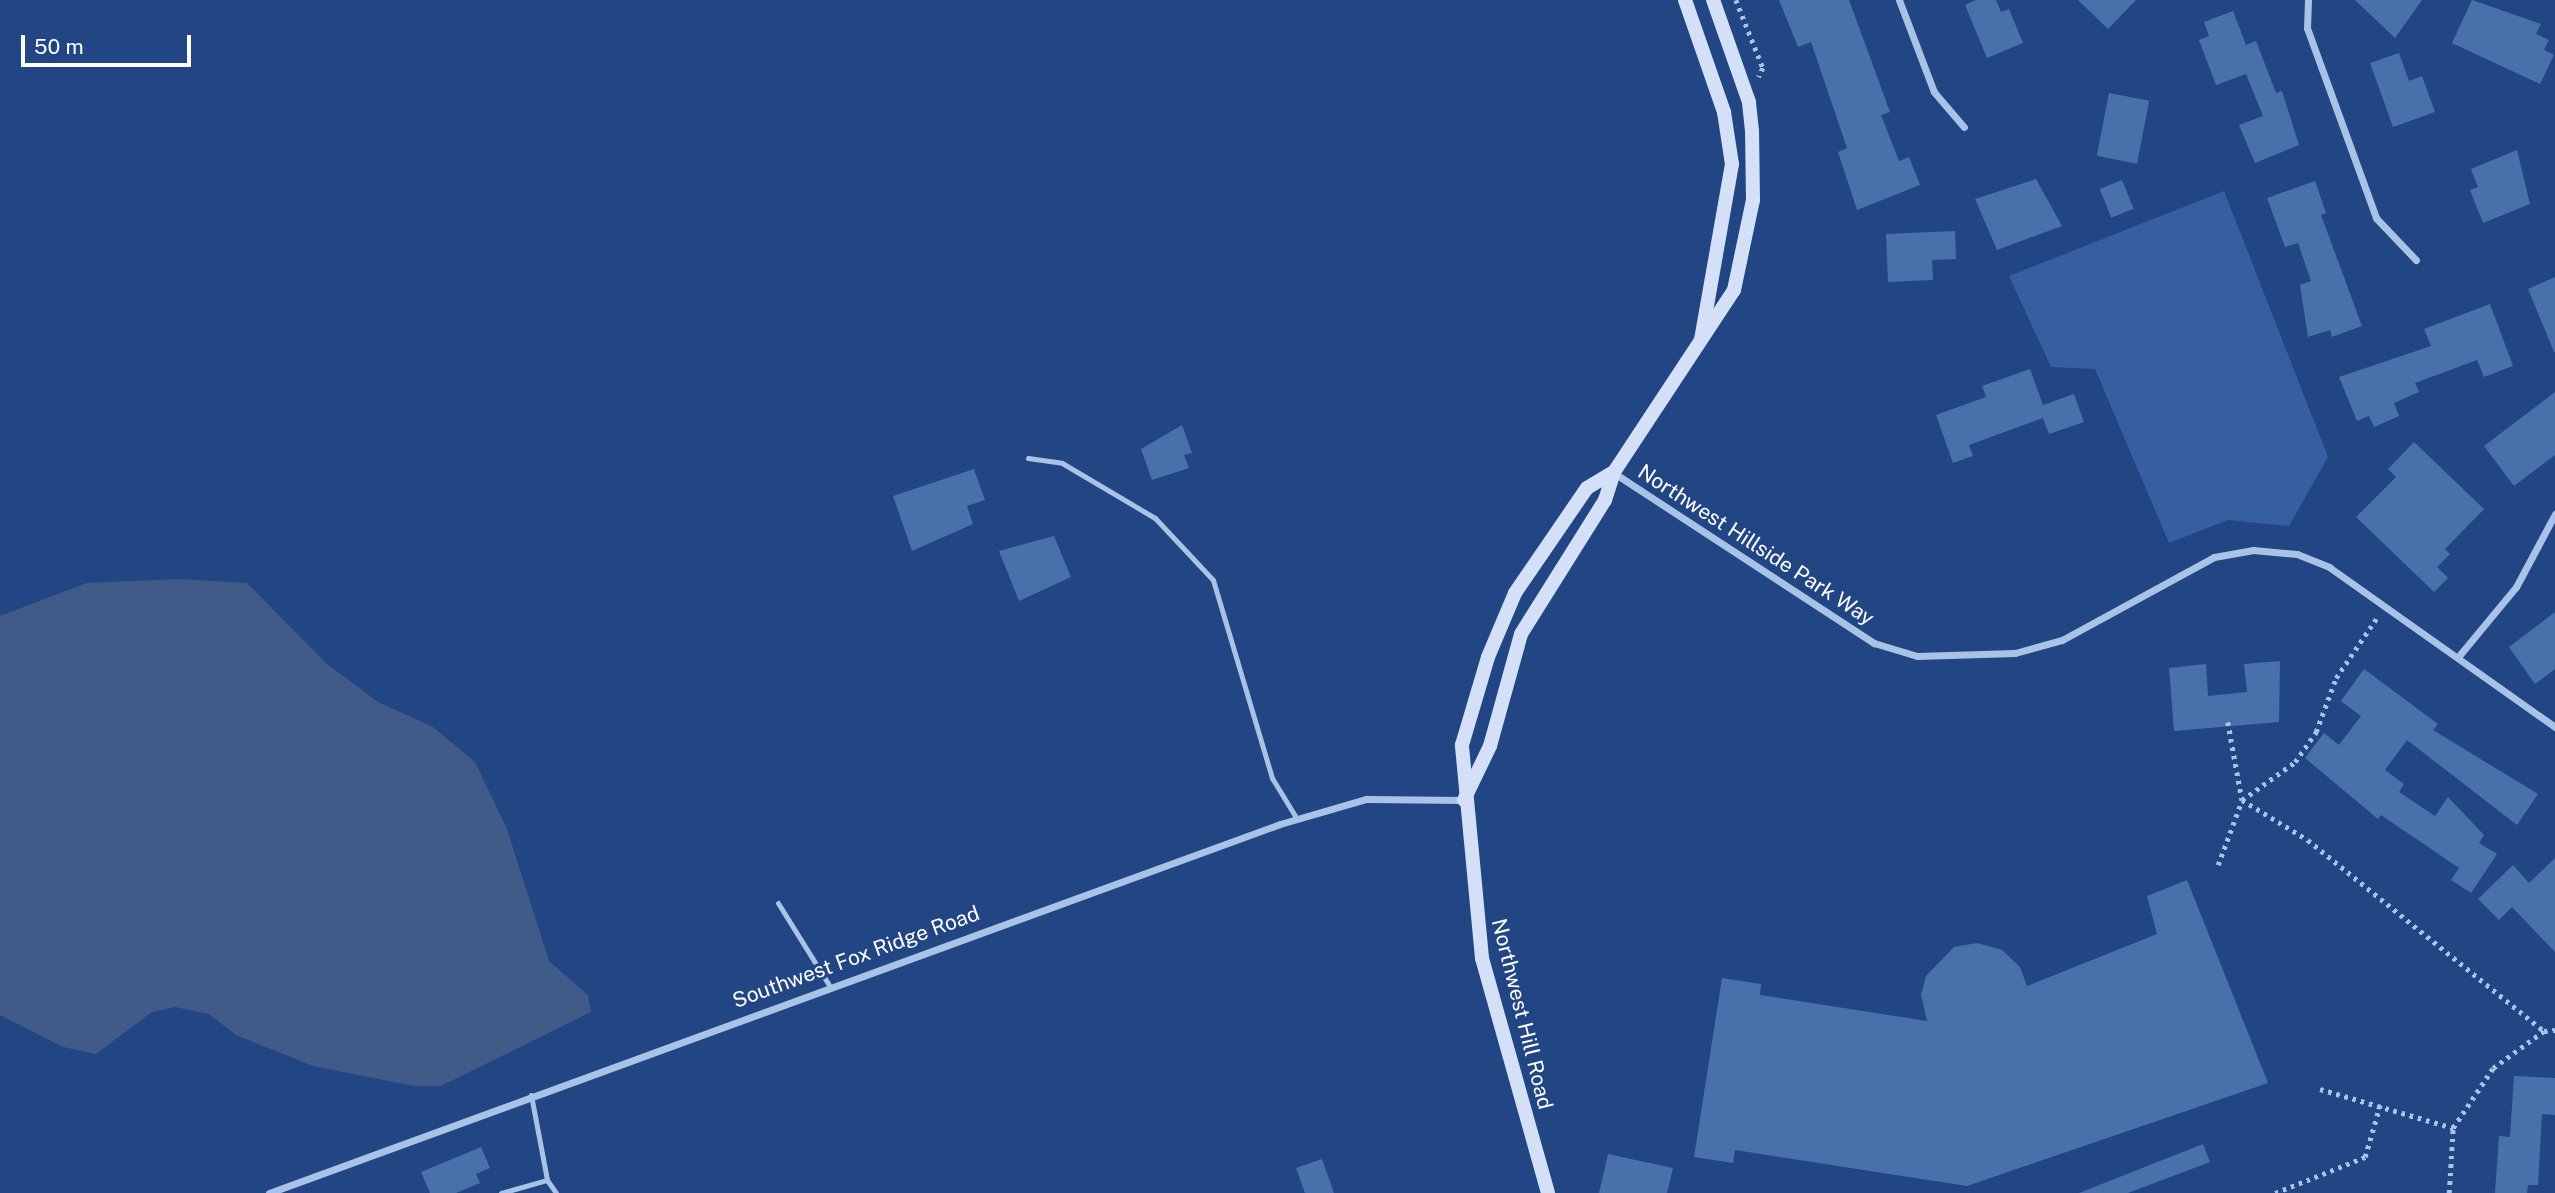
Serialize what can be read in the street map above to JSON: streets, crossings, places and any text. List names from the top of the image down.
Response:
{
  "streets": {
    "main road": ["Northwest Hill Road"],
    "street": ["Northwest Hillside Park Way", "Southwest Fox Ridge Road"]
  },
  "crossings": [
    ["Northwest Hillside Park Way", "Northwest Hill Road"],
    ["Southwest Fox Ridge Road", "Northwest Hill Road"]
  ],
  "scale_bar": "50 m"
}
